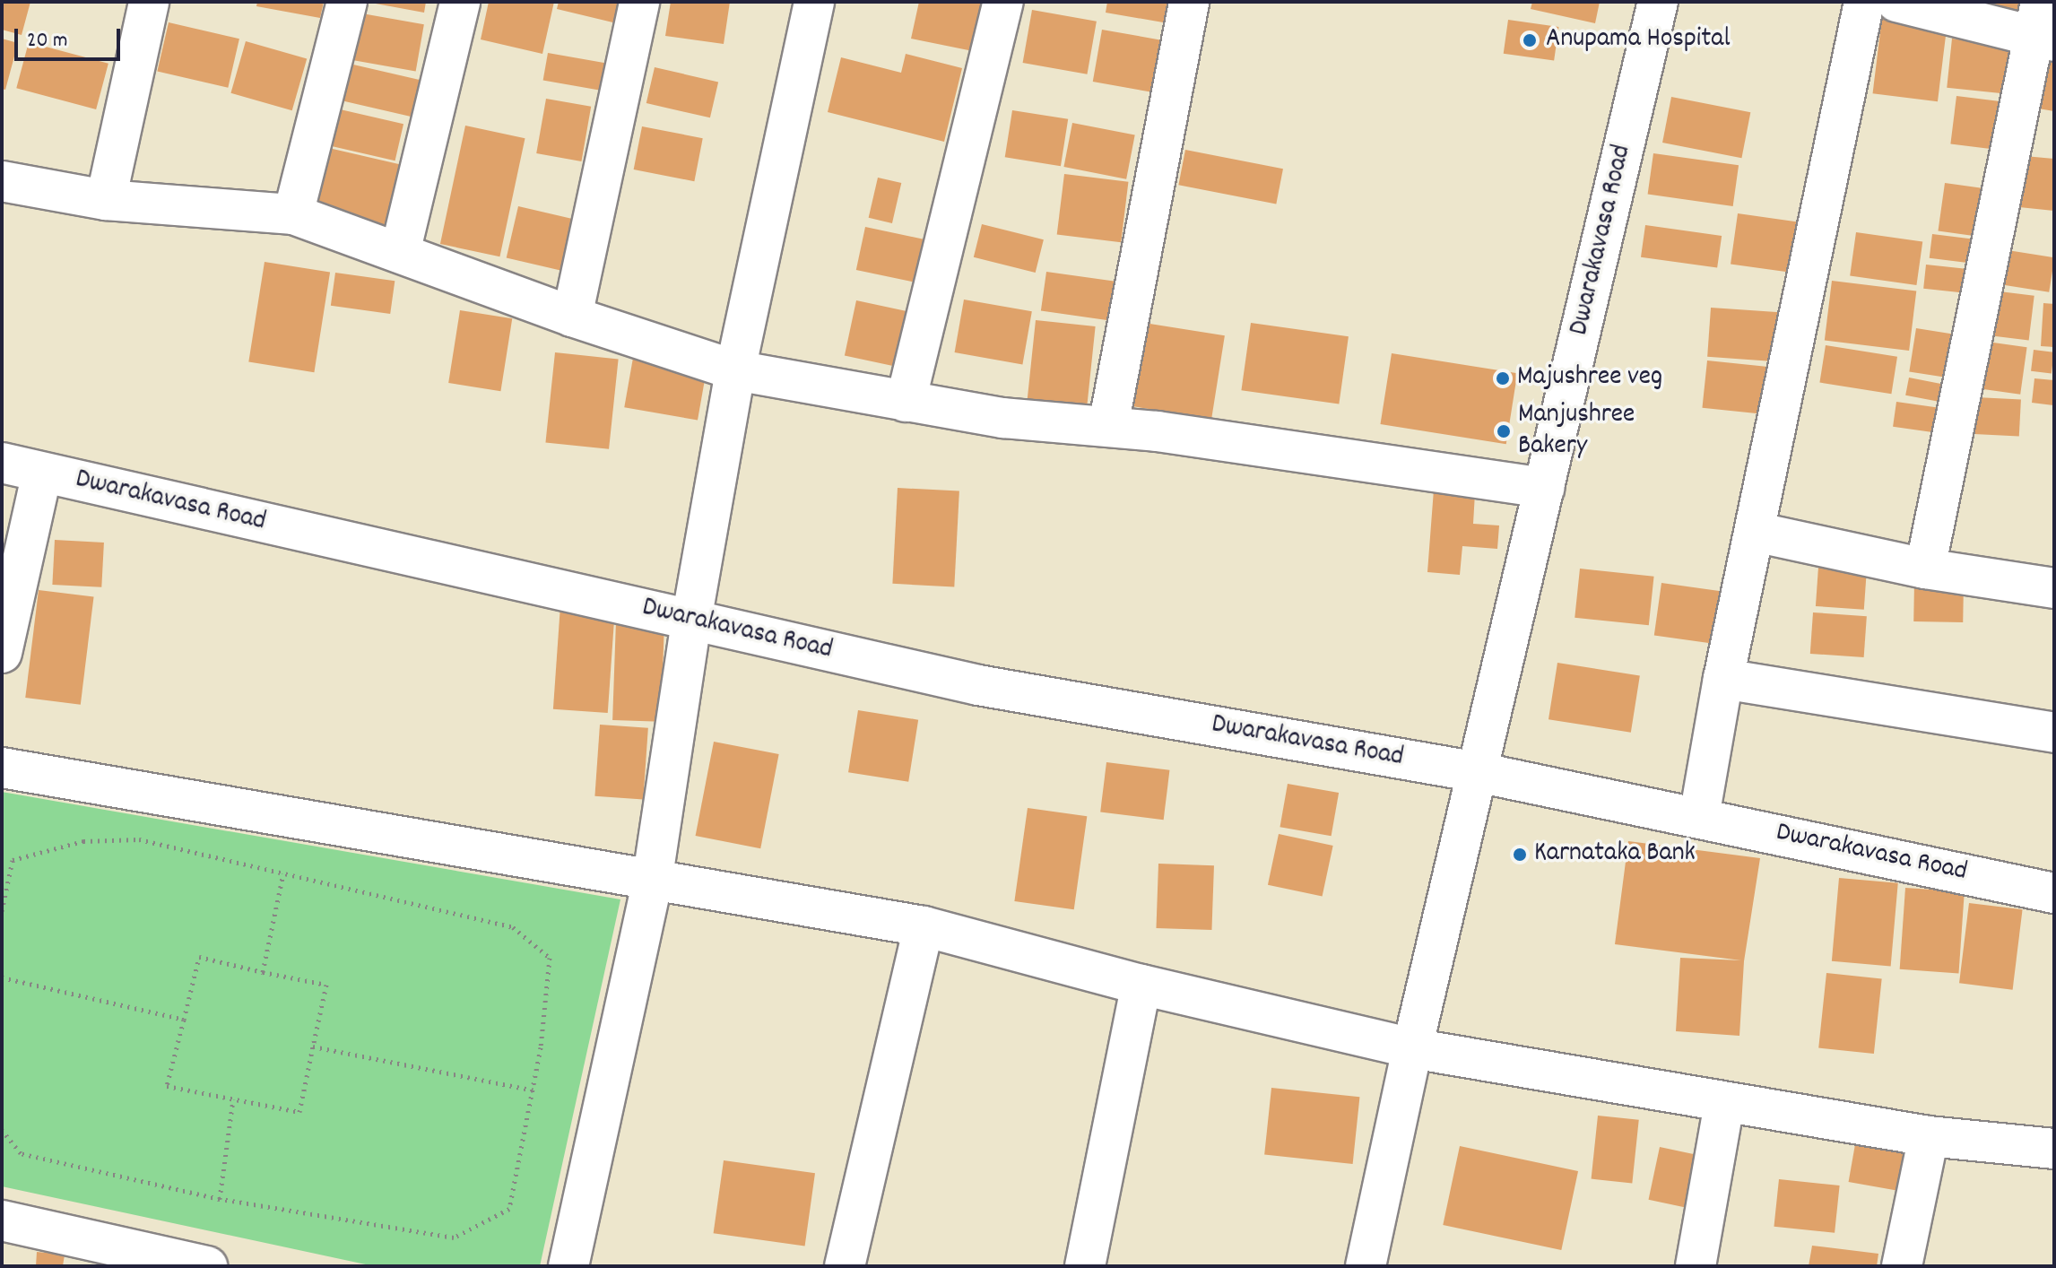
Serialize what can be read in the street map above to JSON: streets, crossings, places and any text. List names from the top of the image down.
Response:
{
  "streets": {
    "street": ["Dwarakavasa Road"]
  },
  "places": [
    "Anupama Hospital",
    "Majushree veg",
    "Manjushree Bakery",
    "Karnataka Bank"
  ],
  "scale_bar": "20 m"
}
